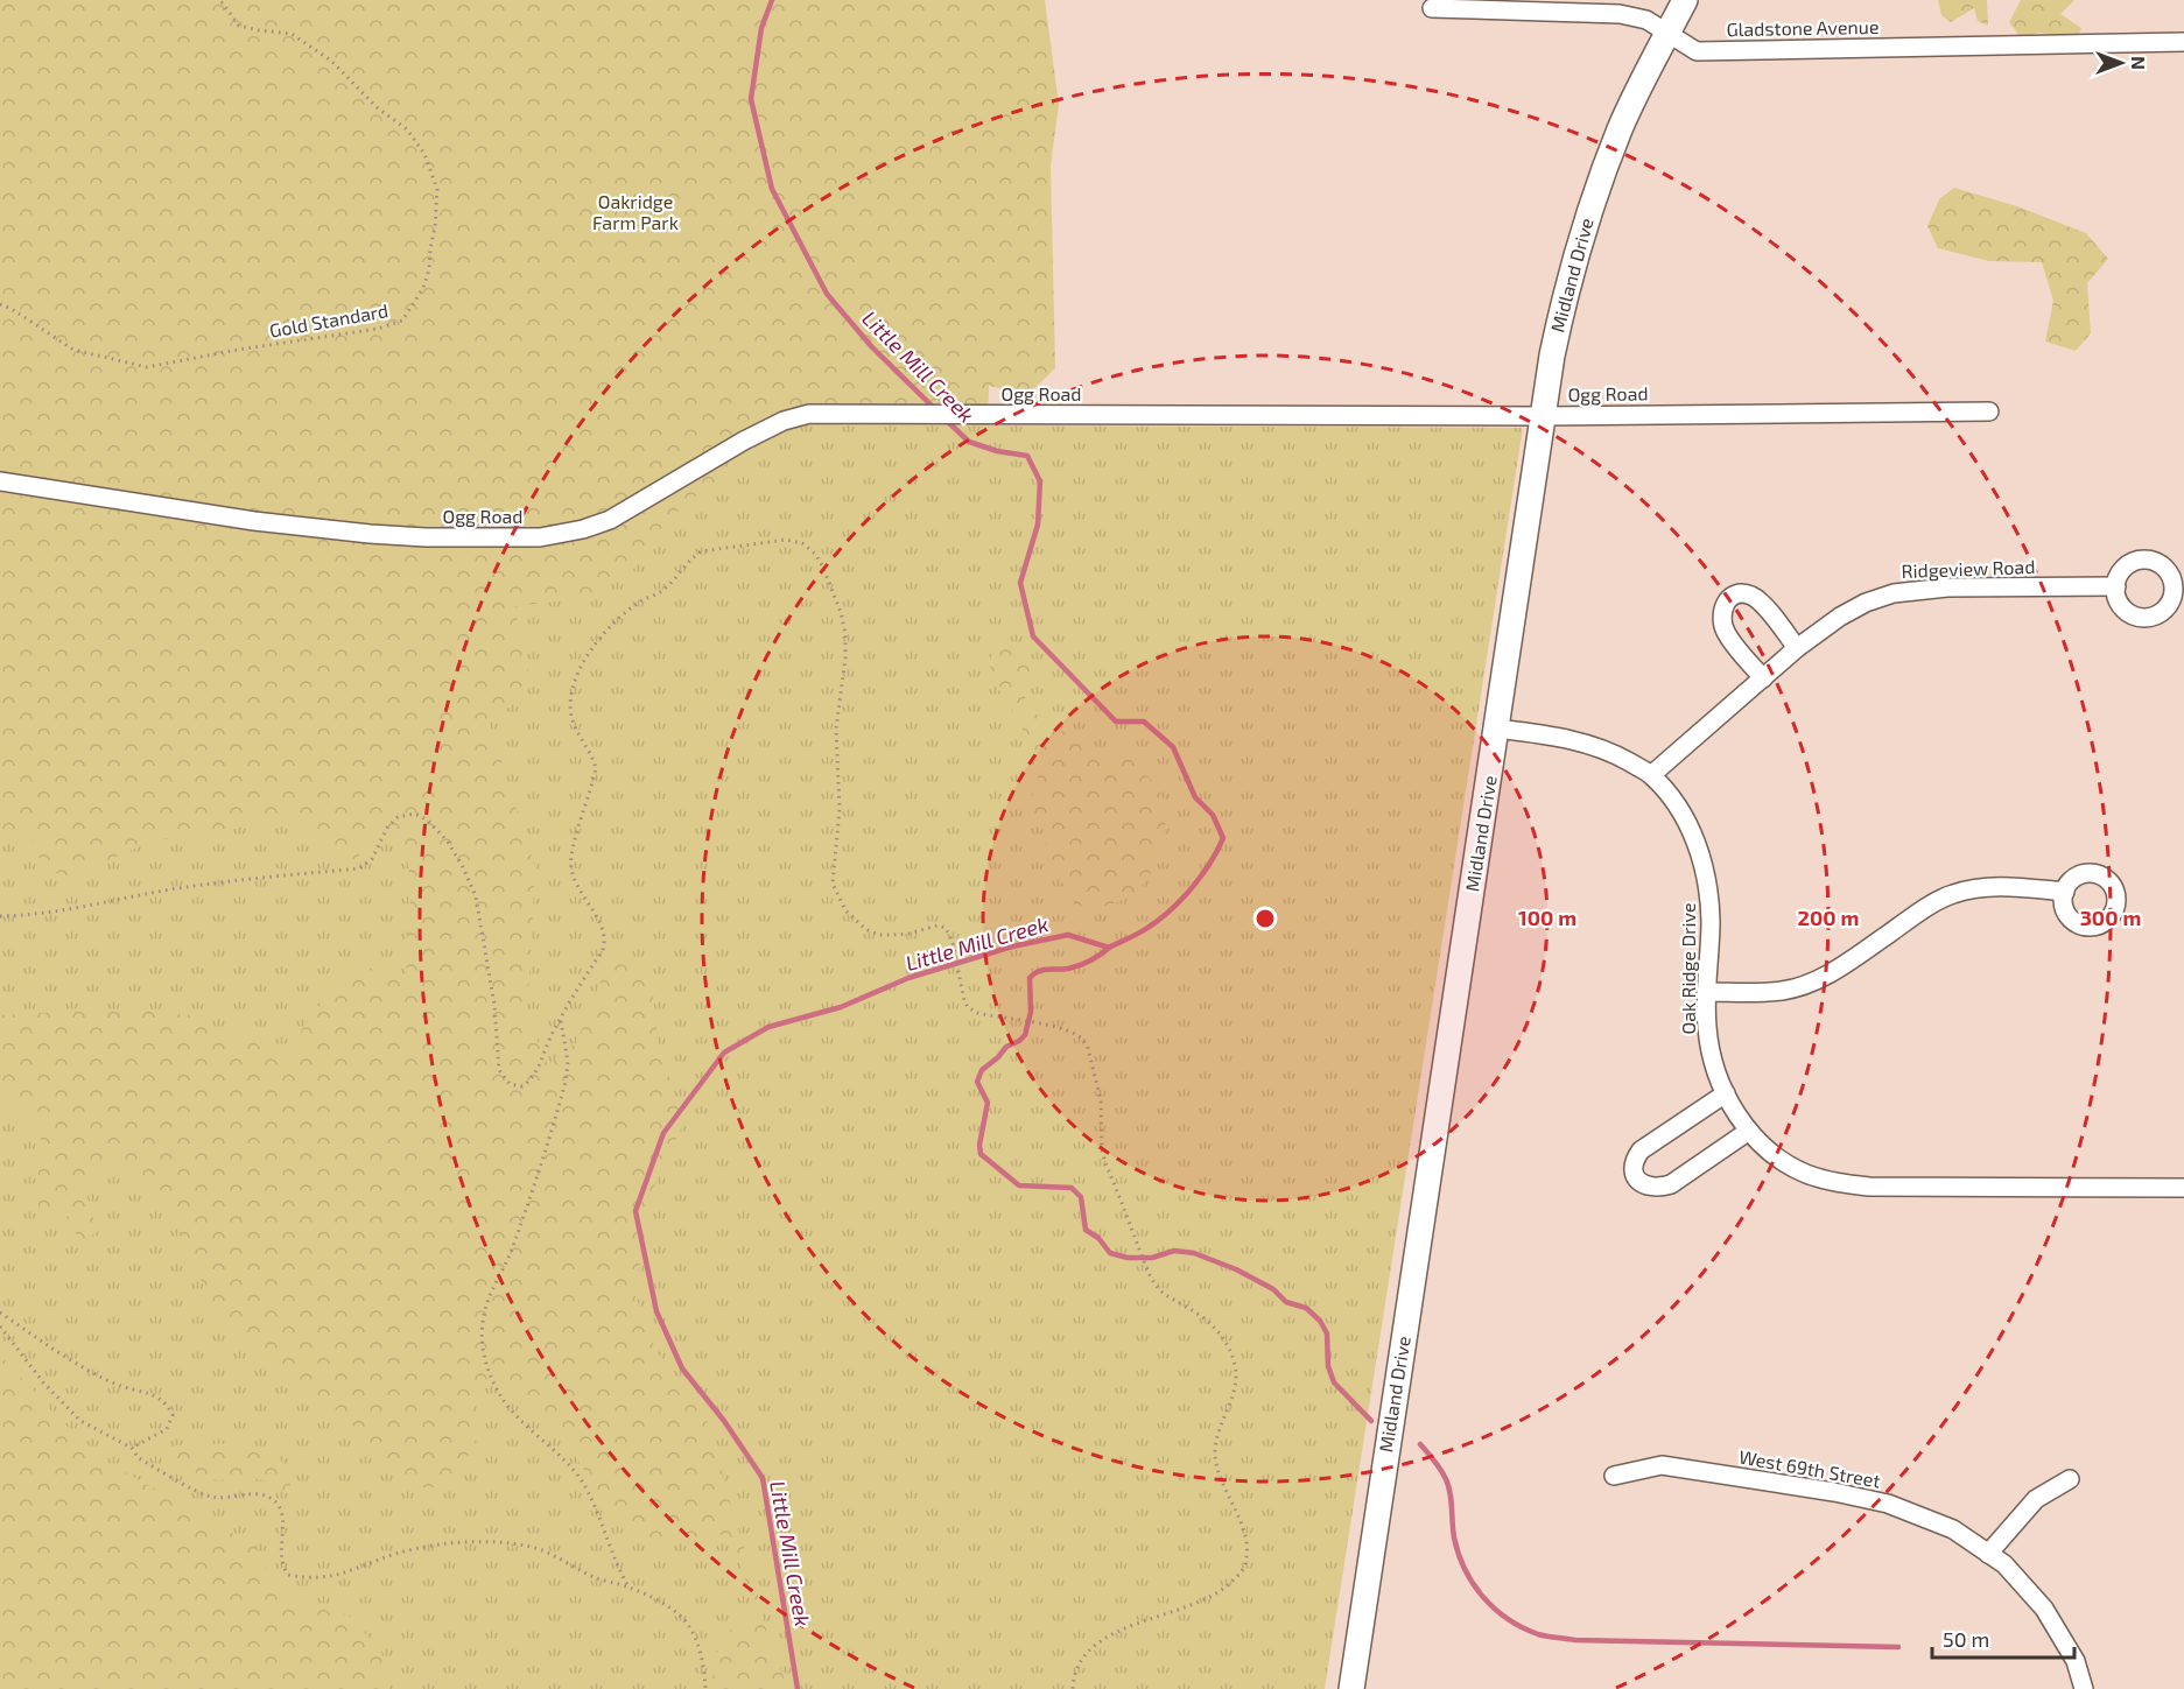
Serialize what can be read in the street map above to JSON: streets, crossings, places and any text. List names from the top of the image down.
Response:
{
  "streets": {
    "main road": ["Midland Drive"],
    "street": [
      "Gladstone Avenue",
      "Ogg Road",
      "Ridgeview Road",
      "Oak Ridge Drive",
      "West 69th Street"
    ],
    "path": ["Gold Standard"]
  },
  "crossings": [
    ["Gladstone Avenue", "Midland Drive"],
    ["Midland Drive", "Ogg Road"],
    ["Midland Drive", "Oak Ridge Drive"],
    ["Ridgeview Road", "Oak Ridge Drive"]
  ],
  "water": ["Little Mill Creek"],
  "parks": ["Oakridge Farm Park"],
  "scale_bar": "50 m",
  "north": "right",
  "rings": ["100 m", "200 m", "300 m"]
}
